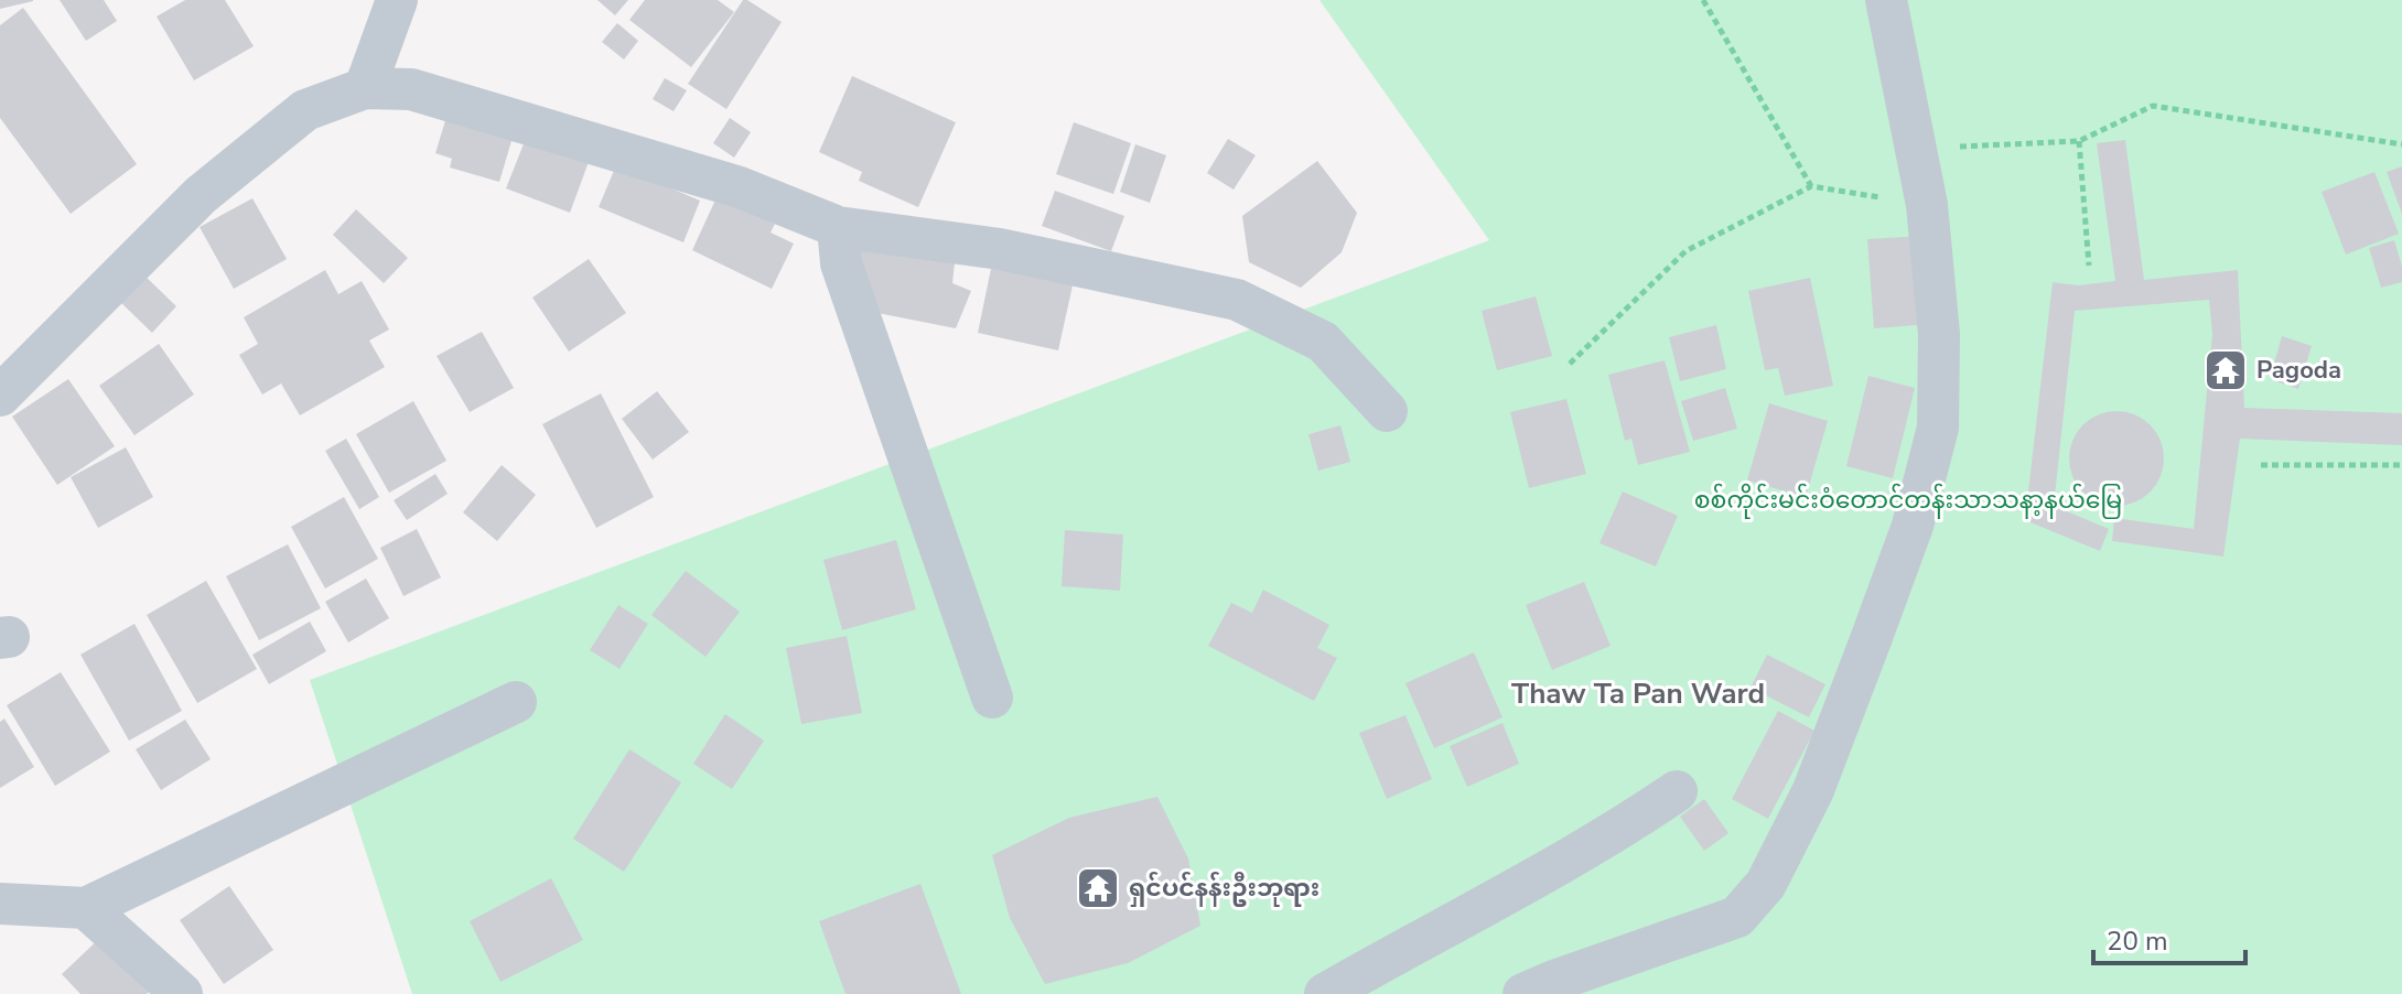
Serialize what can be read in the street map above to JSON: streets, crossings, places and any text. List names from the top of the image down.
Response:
{
  "districts": ["Thaw Ta Pan Ward"],
  "parks": ["စစ်ကိုင်းမင်းဝံတောင်တန်းသာသနာ့နယ်မြေ"],
  "places": {
    "temple": ["Pagoda", "ရှင်ပင်နန်းဦးဘုရား"]
  },
  "scale_bar": "20 m"
}
